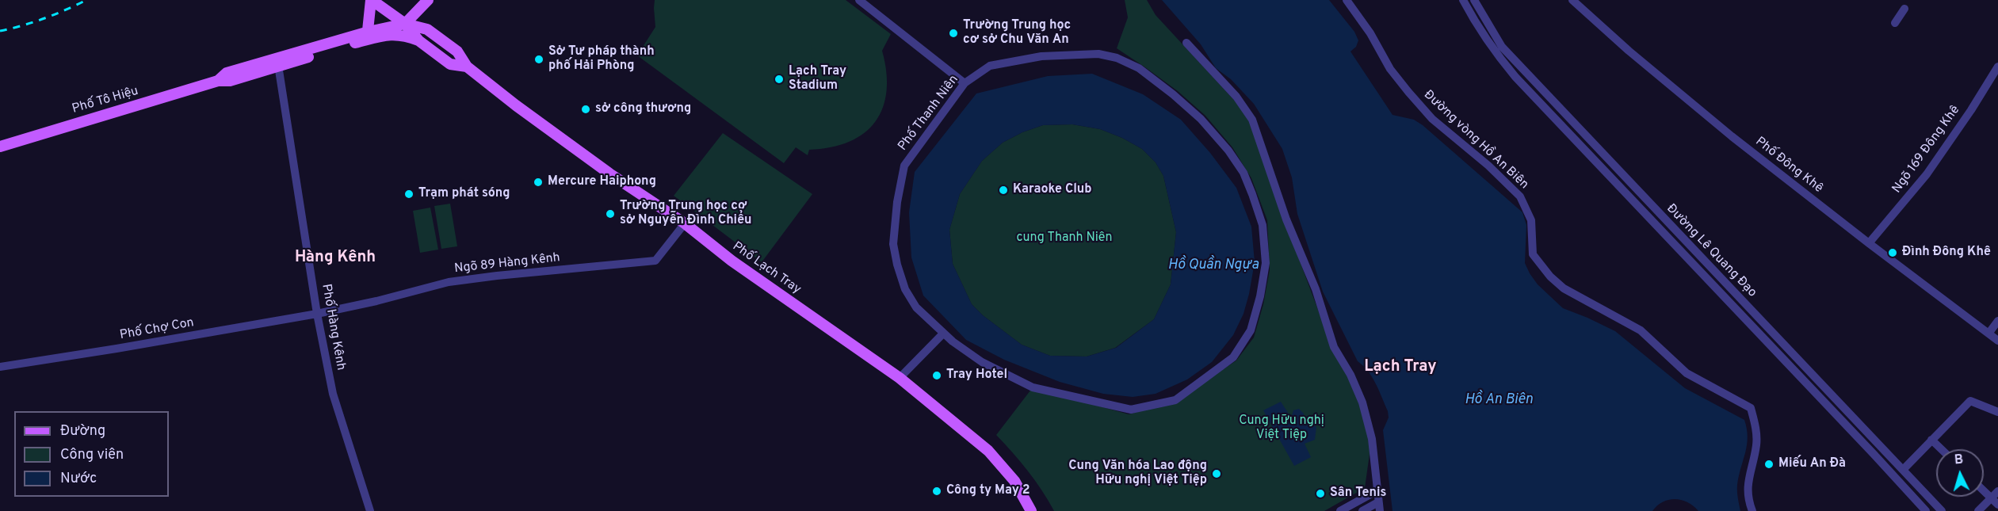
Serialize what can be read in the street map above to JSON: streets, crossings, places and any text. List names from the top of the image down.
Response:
{
  "streets": {
    "main road": ["Phố Tô Hiệu", "Phố Lạch Tray"],
    "street": [
      "Phố Thanh Niên",
      "Đường vòng Hồ An Biên",
      "Ngõ 169 Đông Khê",
      "Phố Đông Khê",
      "Đường Lê Quang Đạo",
      "Ngõ 89 Hàng Kênh",
      "Phố Hàng Kênh",
      "Phố Chợ Con"
    ]
  },
  "crossings": [
    ["Phố Tô Hiệu", "Phố Lạch Tray"],
    ["Phố Tô Hiệu", "Phố Hàng Kênh"],
    ["Ngõ 169 Đông Khê", "Phố Đông Khê"],
    ["Ngõ 89 Hàng Kênh", "Phố Lạch Tray"],
    ["Ngõ 89 Hàng Kênh", "Phố Hàng Kênh"],
    ["Ngõ 89 Hàng Kênh", "Phố Chợ Con"],
    ["Phố Hàng Kênh", "Phố Chợ Con"]
  ],
  "districts": ["Hàng Kênh", "Lạch Tray"],
  "water": ["Hồ Quần Ngựa", "Hồ An Biên"],
  "parks": ["cung Thanh Niên", "Cung Hữu nghị Việt Tiệp"],
  "places": [
    "Trường Trung học cơ sở Chu Văn An",
    "Sở Tư pháp thành phố Hải Phòng",
    "Lạch Tray Stadium",
    "sở công thương",
    "Mercure Haiphong",
    "Karaoke Club",
    "Trạm phát sóng",
    "Trường Trung học cơ sở Nguyễn Đình Chiểu",
    "Đình Đông Khê",
    "Tray Hotel",
    "Miếu An Đà",
    "Cung Văn hóa Lao động Hữu nghị Việt Tiệp",
    "Công ty May 2",
    "Sân Tenis"
  ],
  "legend": ["Đường", "Công viên", "Nước"],
  "north": "top"
}
